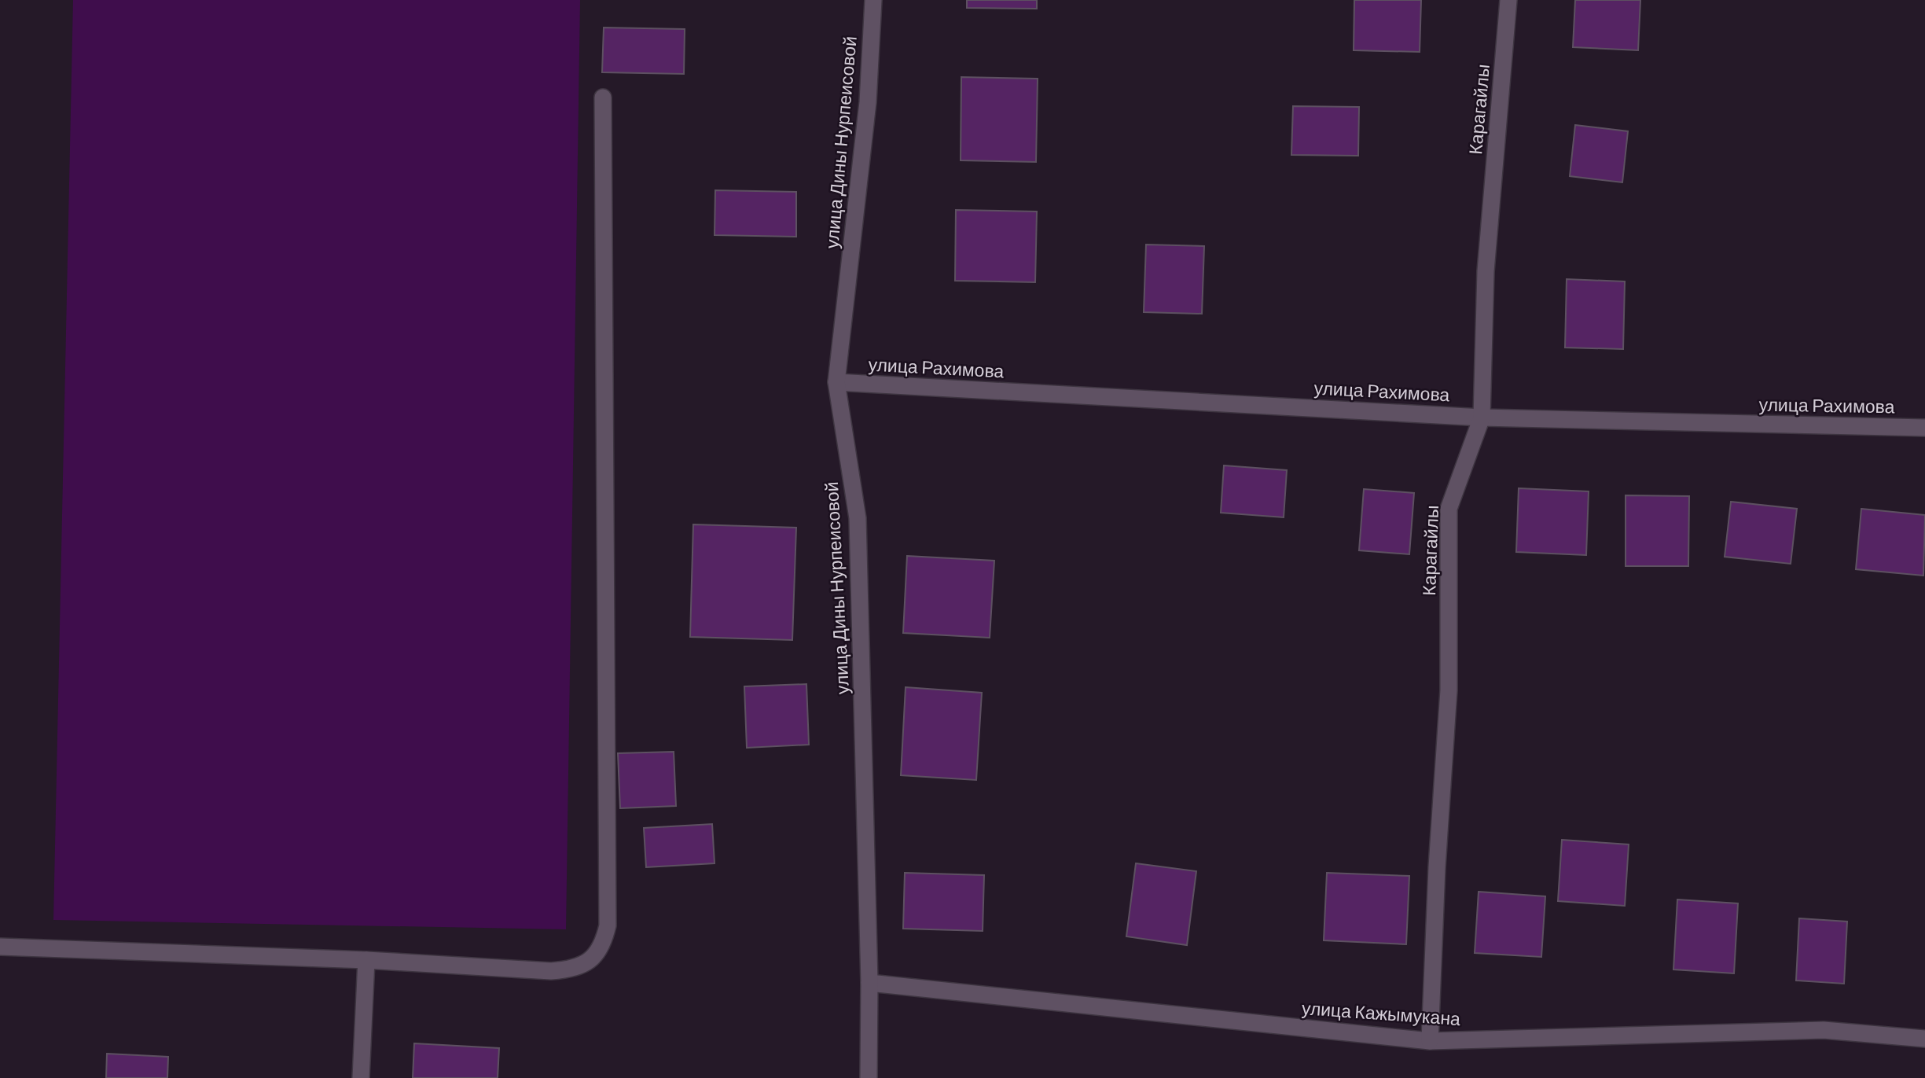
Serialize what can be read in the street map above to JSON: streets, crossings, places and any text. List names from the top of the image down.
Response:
{
  "streets": {
    "street": [
      "Карагайлы",
      "улица Дины Нурпеисовой",
      "улица Рахимова",
      "улица Кажымукана"
    ]
  },
  "crossings": [
    ["Карагайлы", "улица Рахимова"],
    ["Карагайлы", "улица Кажымукана"],
    ["улица Дины Нурпеисовой", "улица Рахимова"],
    ["улица Дины Нурпеисовой", "улица Кажымукана"]
  ]
}
